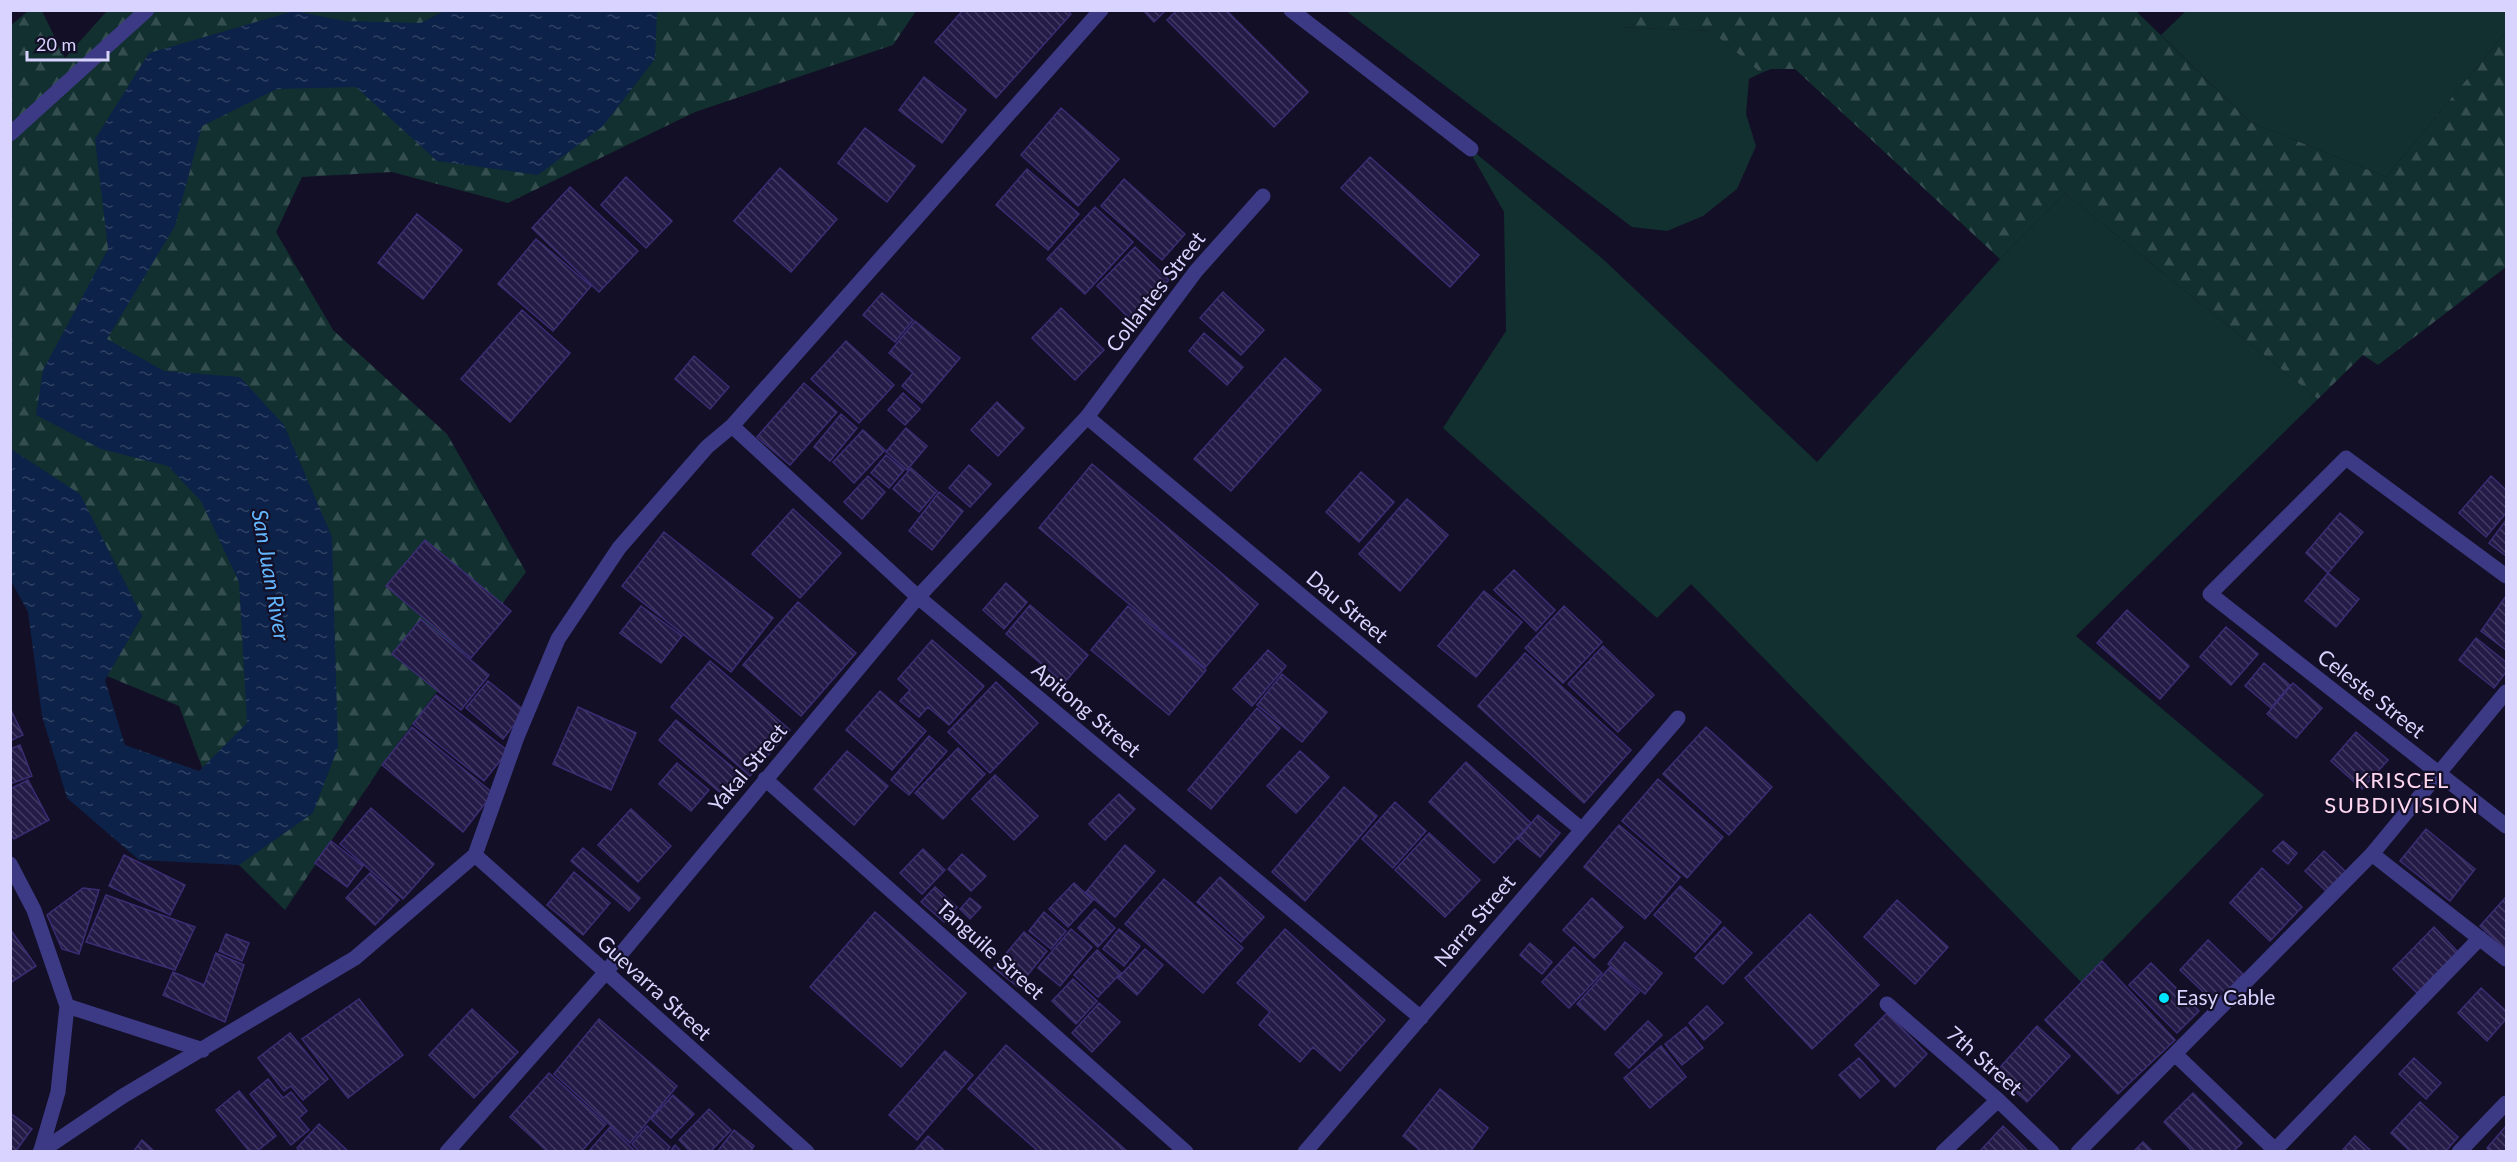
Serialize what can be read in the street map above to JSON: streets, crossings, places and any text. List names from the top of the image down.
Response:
{
  "streets": {
    "street": [
      "Collantes Street",
      "Dau Street",
      "Celeste Street",
      "Apitong Street",
      "Yakal Street",
      "Narra Street",
      "Tanguile Street",
      "Guevarra Street",
      "7th Street"
    ]
  },
  "crossings": [
    ["Collantes Street", "Dau Street"],
    ["Collantes Street", "Yakal Street"],
    ["Dau Street", "Yakal Street"],
    ["Dau Street", "Narra Street"],
    ["Apitong Street", "Yakal Street"],
    ["Apitong Street", "Narra Street"],
    ["Yakal Street", "Tanguile Street"],
    ["Yakal Street", "Guevarra Street"]
  ],
  "districts": ["KRISCEL SUBDIVISION"],
  "water": ["San Juan River"],
  "places": ["Easy Cable"],
  "scale_bar": "20 m"
}
